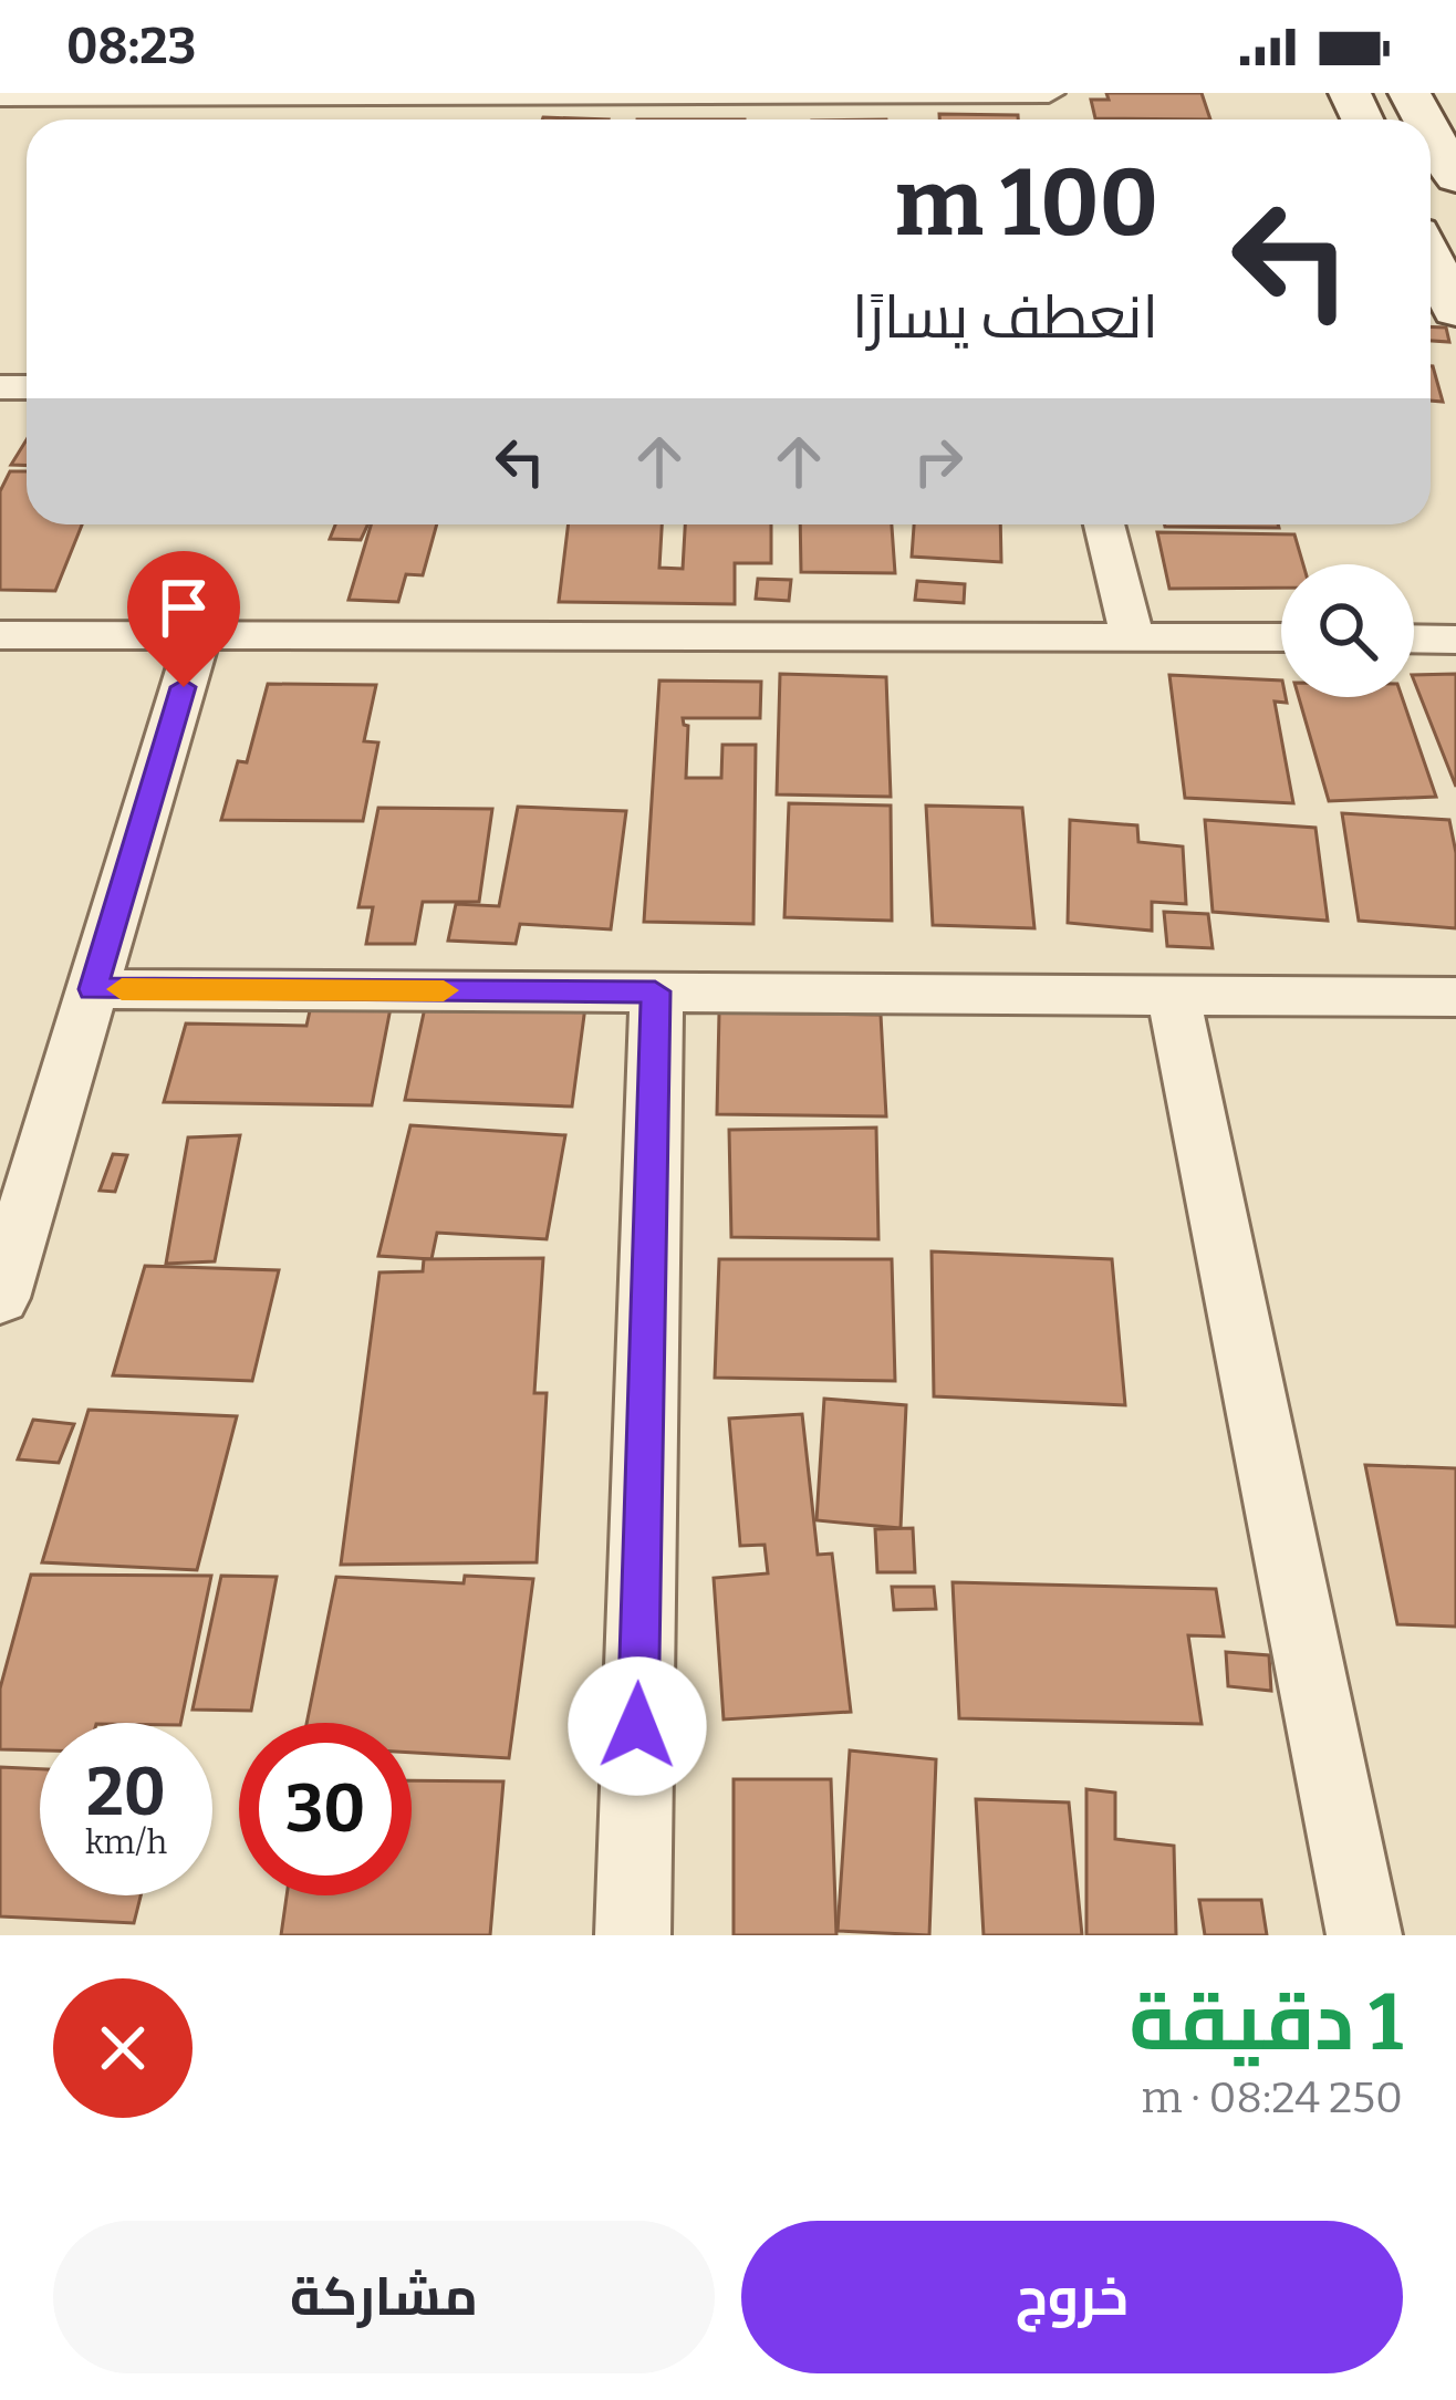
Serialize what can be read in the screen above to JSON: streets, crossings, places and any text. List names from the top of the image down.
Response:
{
  "page": {
    "status": "08:23",
    "turn": ["100 m", "انعطف يسارًا"],
    "speed": "20 km/h",
    "limit": "30",
    "heading": ["1 دقيقة", "250 m · 08:24"],
    "buttons": ["خروج", "مشاركة"]
  }
}
